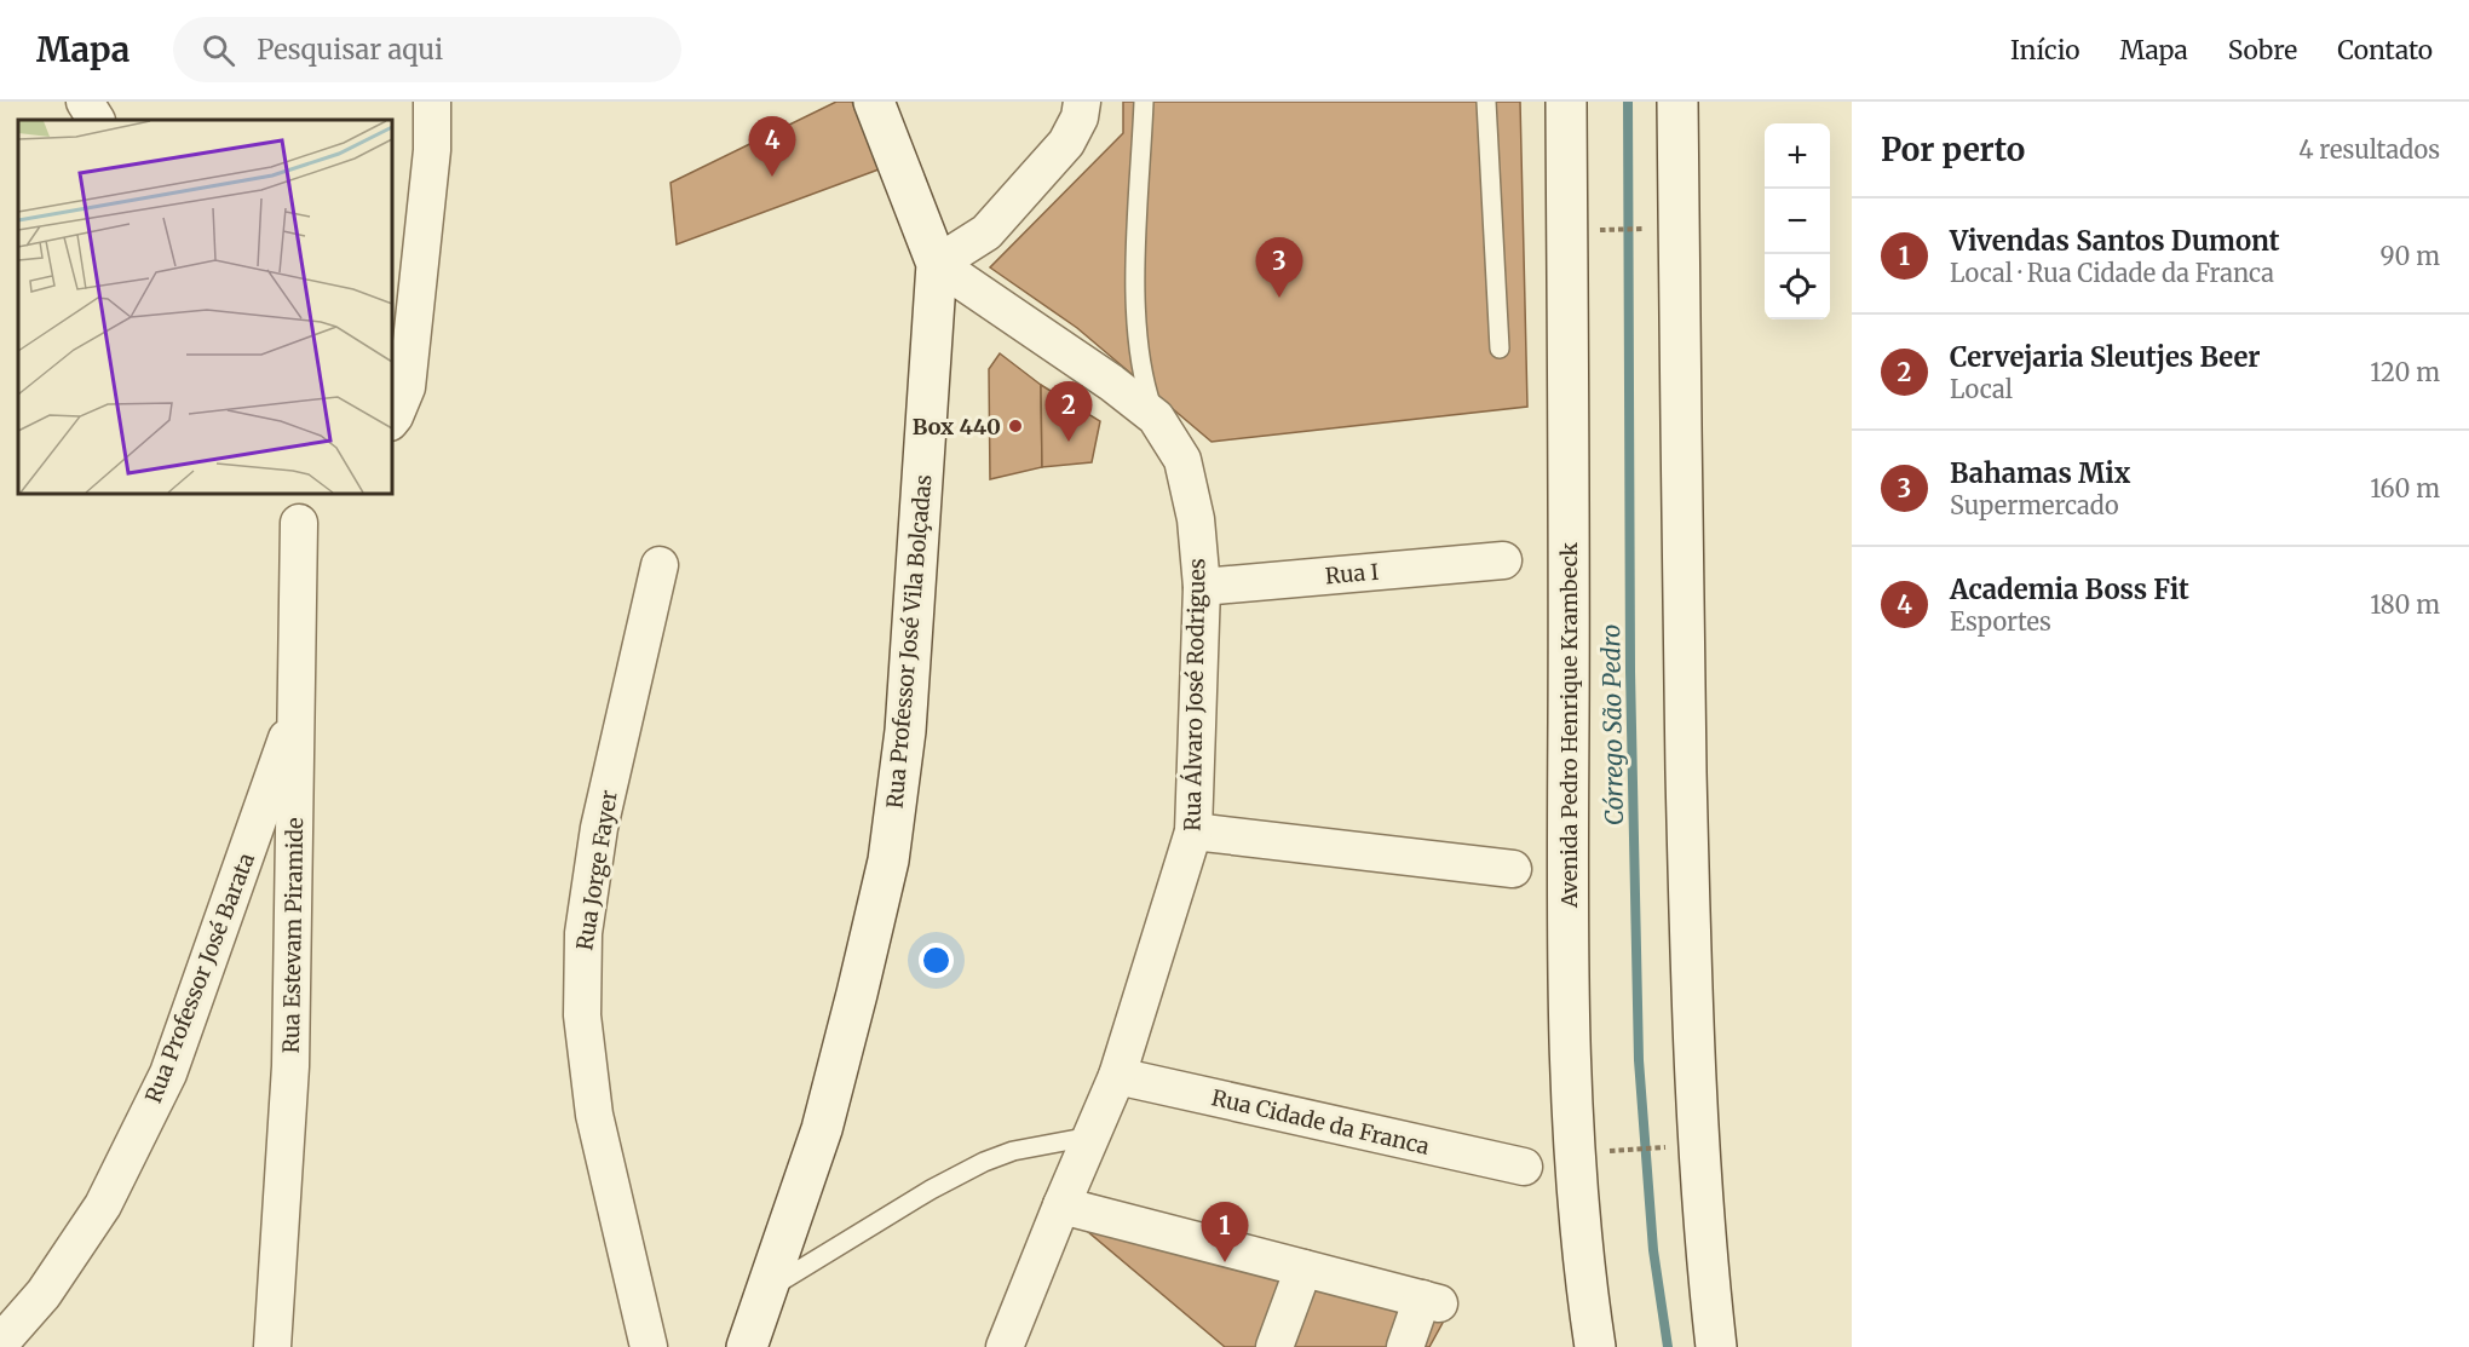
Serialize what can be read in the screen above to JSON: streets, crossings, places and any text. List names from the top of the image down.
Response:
{
  "streets": {
    "main road": ["Rua Professor José Vila Bolçadas", "Avenida Pedro Henrique Krambeck"],
    "street": [
      "Rua I",
      "Rua Álvaro José Rodrigues",
      "Rua Jorge Fayer",
      "Rua Estevam Piramide",
      "Rua Professor José Barata",
      "Rua Cidade da Franca"
    ]
  },
  "crossings": [
    ["Rua I", "Rua Álvaro José Rodrigues"],
    ["Rua Professor José Vila Bolçadas", "Rua Álvaro José Rodrigues"],
    ["Rua Álvaro José Rodrigues", "Rua Cidade da Franca"],
    ["Rua Estevam Piramide", "Rua Professor José Barata"]
  ],
  "water": ["Córrego São Pedro"],
  "places": ["Box 440"],
  "page": {
    "header": "Mapa",
    "search": "Pesquisar aqui",
    "nav": [
      "Início",
      "Mapa",
      "Sobre",
      "Contato"
    ],
    "heading": ["Por perto", "4 resultados"],
    "pins": [
      "4",
      "3",
      "2",
      "1"
    ],
    "map_buttons": ["+", "−"],
    "list": [
      {
        "mark": "1",
        "name": "Vivendas Santos Dumont",
        "note": "Local · Rua Cidade da Franca",
        "value": "90 m"
      },
      {
        "mark": "2",
        "name": "Cervejaria Sleutjes Beer",
        "note": "Local",
        "value": "120 m"
      },
      {
        "mark": "3",
        "name": "Bahamas Mix",
        "note": "Supermercado",
        "value": "160 m"
      },
      {
        "mark": "4",
        "name": "Academia Boss Fit",
        "note": "Esportes",
        "value": "180 m"
      }
    ]
  }
}
